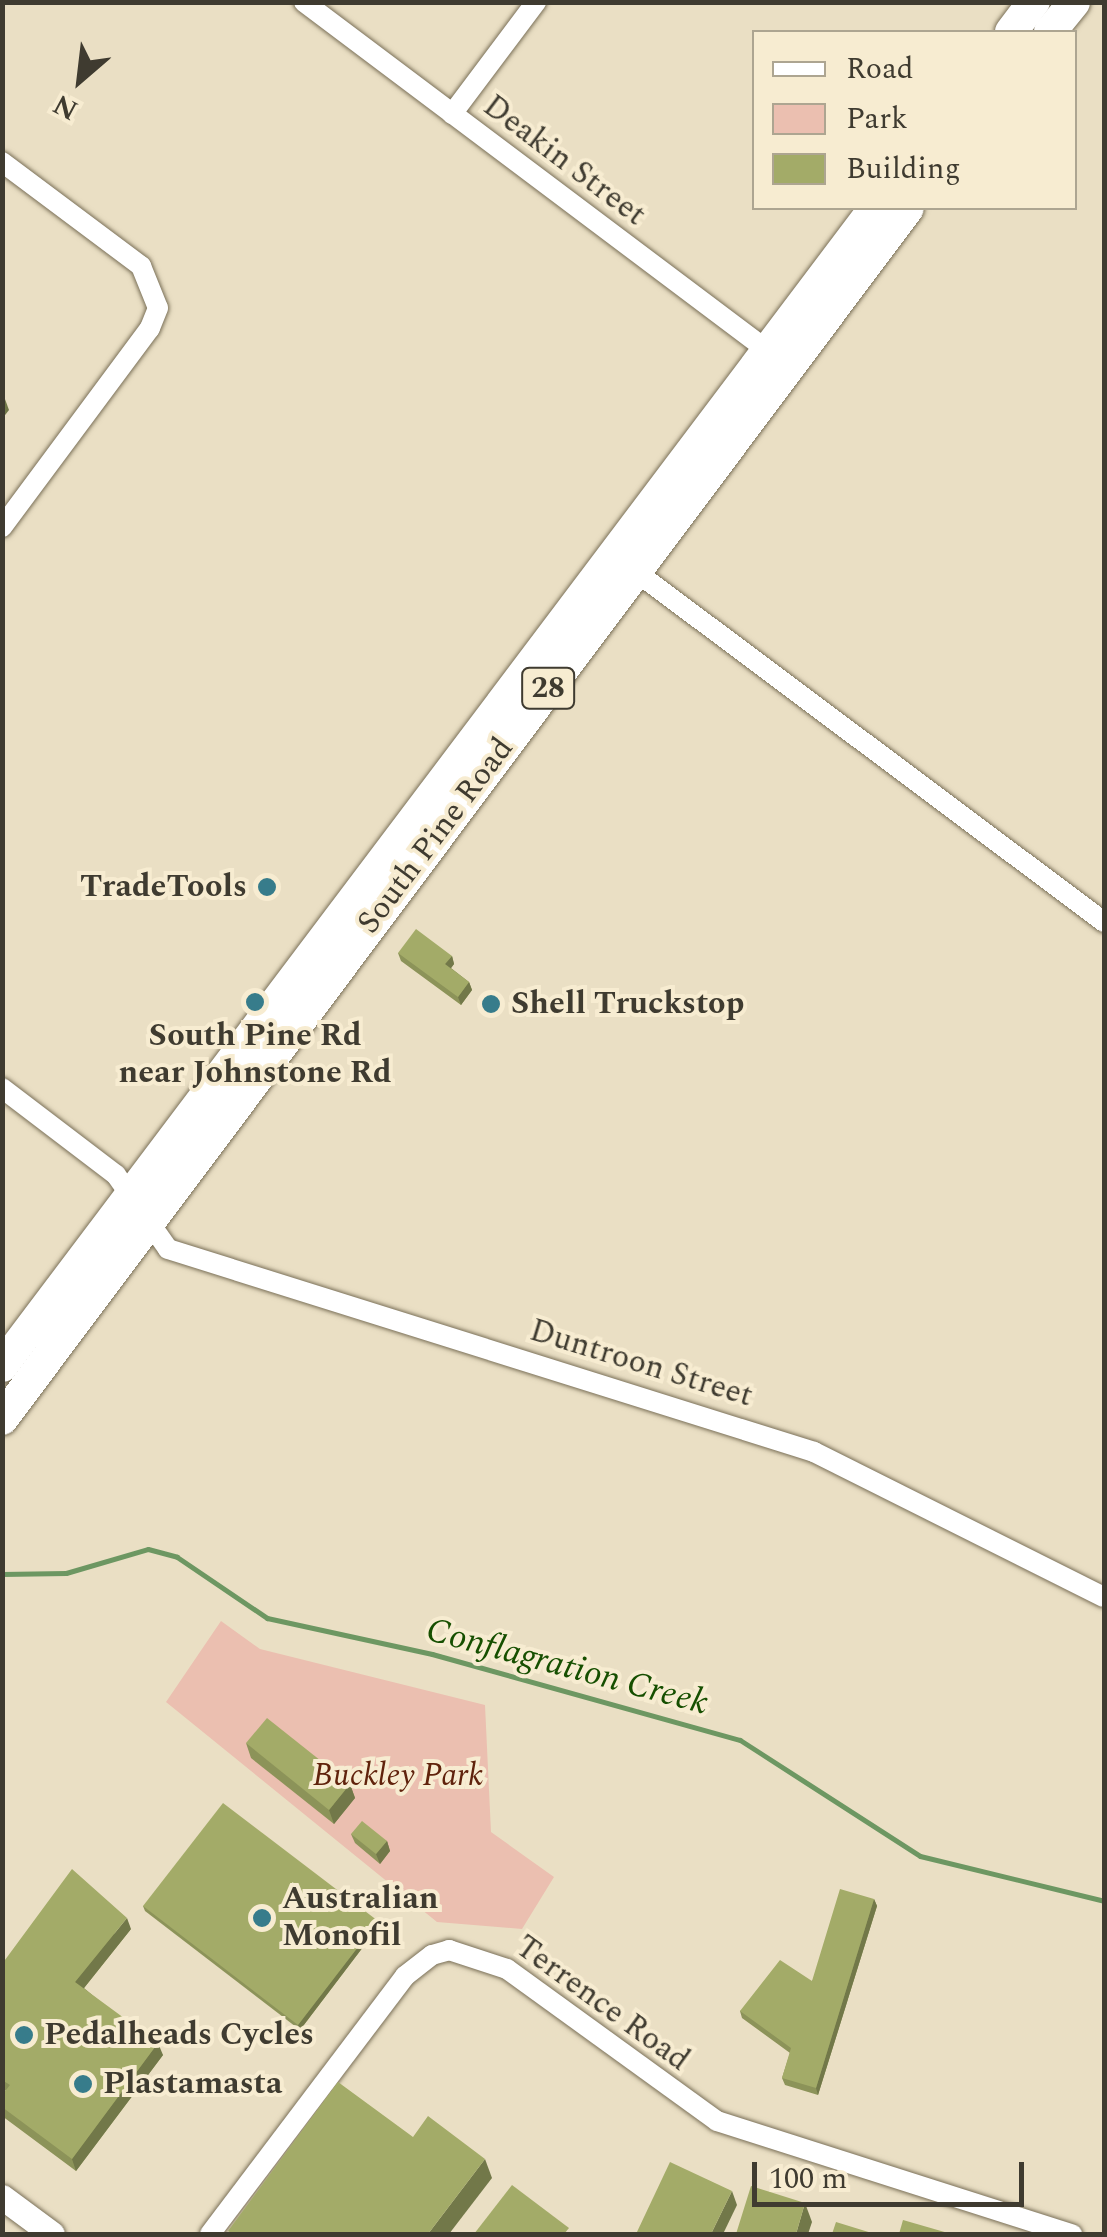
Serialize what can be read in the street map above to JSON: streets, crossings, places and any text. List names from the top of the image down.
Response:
{
  "streets": {
    "highway": ["28", "South Pine Road"],
    "street": ["Deakin Street", "Duntroon Street", "Terrence Road"]
  },
  "crossings": [
    ["Deakin Street", "South Pine Road"],
    ["South Pine Road", "Duntroon Street"]
  ],
  "water": ["Conflagration Creek"],
  "parks": ["Buckley Park"],
  "places": [
    "TradeTools",
    "South Pine Rd near Johnstone Rd",
    "Shell Truckstop",
    "Australian Monofil",
    "Pedalheads Cycles",
    "Plastamasta"
  ],
  "legend": ["Road", "Park", "Building"],
  "scale_bar": "100 m",
  "north": "bottom left"
}
